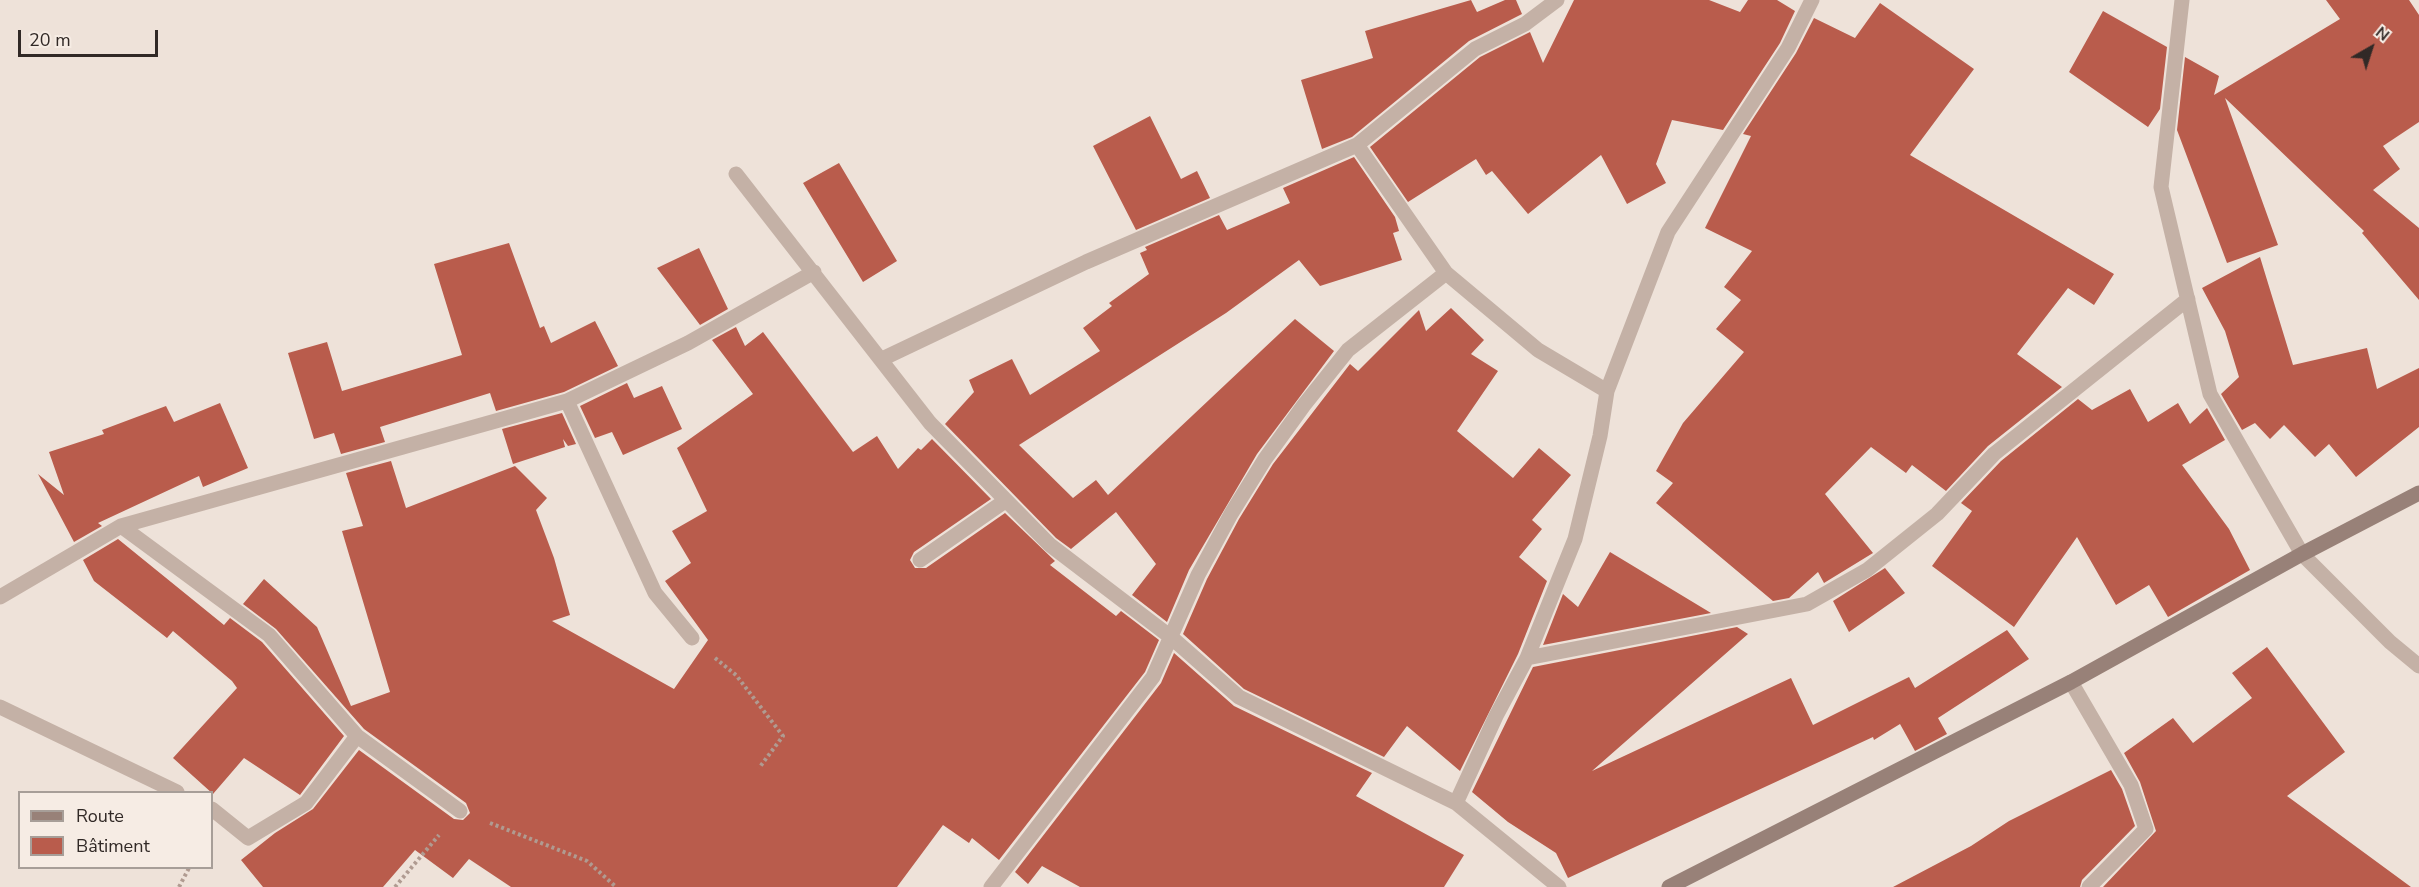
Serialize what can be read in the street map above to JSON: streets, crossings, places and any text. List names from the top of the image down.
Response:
{
  "legend": ["Route", "Bâtiment"],
  "scale_bar": "20 m",
  "north": "top right"
}
